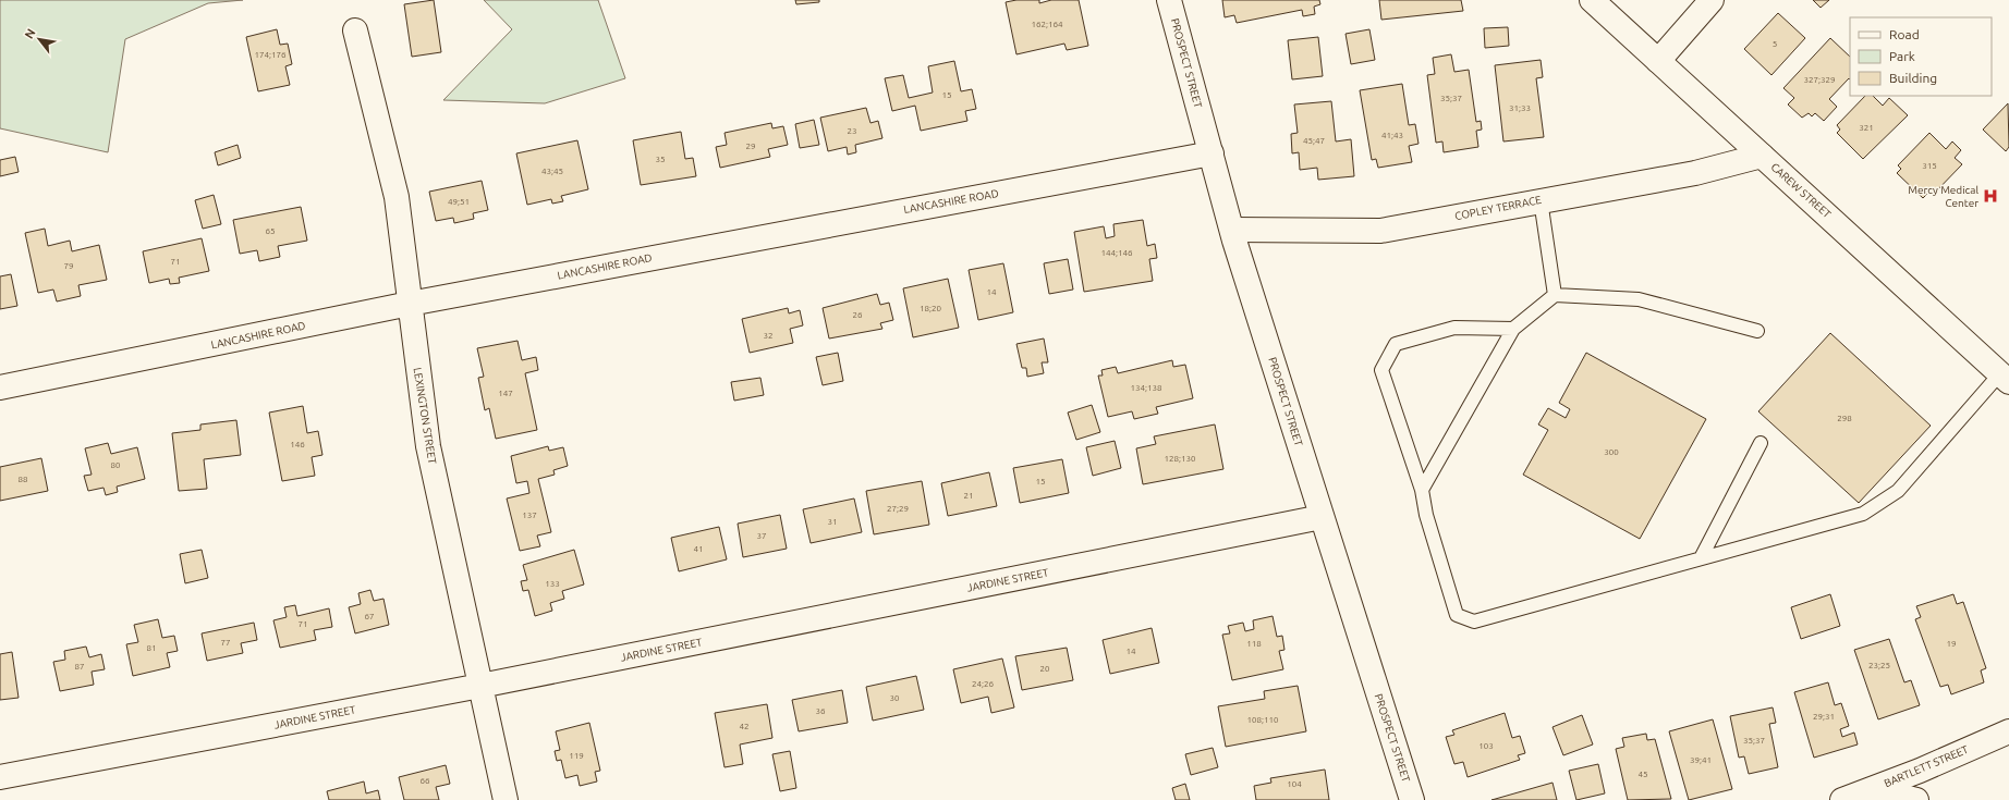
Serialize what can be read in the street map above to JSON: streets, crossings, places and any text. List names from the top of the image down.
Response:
{
  "streets": {
    "street": [
      "PROSPECT STREET",
      "CAREW STREET",
      "LANCASHIRE ROAD",
      "COPLEY TERRACE",
      "LEXINGTON STREET",
      "JARDINE STREET",
      "BARTLETT STREET"
    ]
  },
  "crossings": [
    ["PROSPECT STREET", "LANCASHIRE ROAD"],
    ["PROSPECT STREET", "COPLEY TERRACE"],
    ["PROSPECT STREET", "JARDINE STREET"],
    ["CAREW STREET", "COPLEY TERRACE"],
    ["LANCASHIRE ROAD", "LEXINGTON STREET"],
    ["LEXINGTON STREET", "JARDINE STREET"]
  ],
  "places": {
    "hospital": ["Mercy Medical Center"]
  },
  "house_numbers": [
    "162;164",
    "5",
    "174;176",
    "327;329",
    "15",
    "35;37",
    "31;33",
    "321",
    "23",
    "41;43",
    "45;47",
    "29",
    "35",
    "315",
    "43;45",
    "49;51",
    "65",
    "144;146",
    "71",
    "79",
    "14",
    "18;20",
    "26",
    "32",
    "134;138",
    "147",
    "298",
    "146",
    "300",
    "128;130",
    "80",
    "88",
    "15",
    "21",
    "27;29",
    "137",
    "31",
    "37",
    "41",
    "133",
    "67",
    "71",
    "77",
    "118",
    "19",
    "81",
    "14",
    "23;25",
    "87",
    "20",
    "24;26",
    "30",
    "36",
    "29;31",
    "108;110",
    "42",
    "35;37",
    "103",
    "119",
    "39;41",
    "45",
    "66",
    "104"
  ],
  "legend": ["Road", "Park", "Building"],
  "north": "top left"
}
